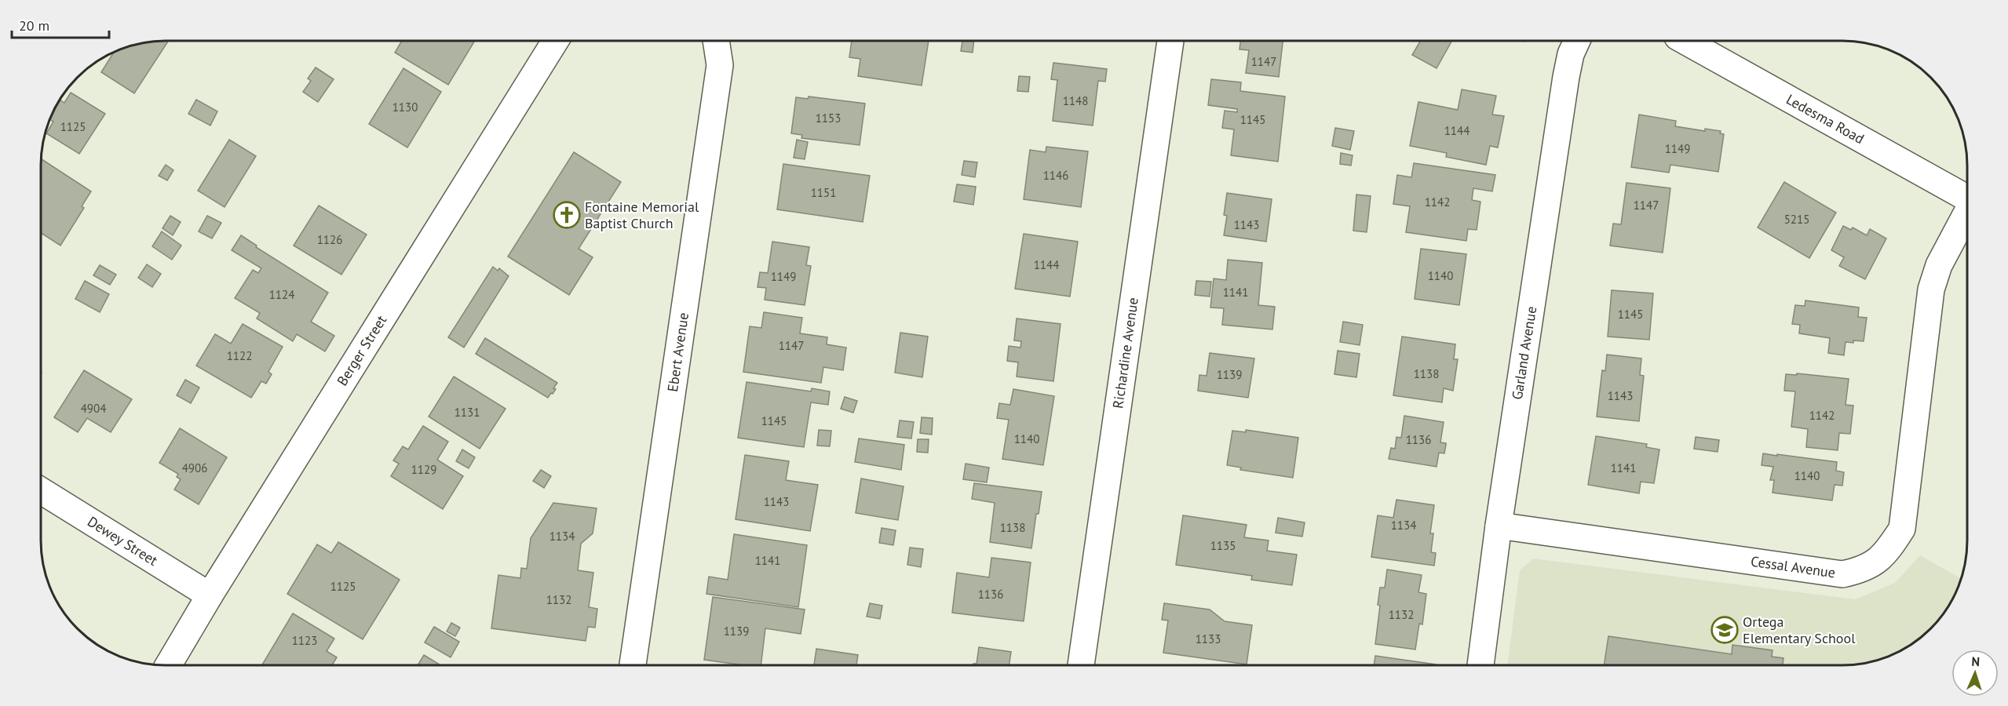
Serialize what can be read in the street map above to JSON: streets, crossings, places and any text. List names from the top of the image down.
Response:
{
  "streets": {
    "street": [
      "Ledesma Road",
      "Berger Street",
      "Ebert Avenue",
      "Richardine Avenue",
      "Garland Avenue",
      "Dewey Street",
      "Cessal Avenue"
    ]
  },
  "crossings": [
    ["Berger Street", "Dewey Street"],
    ["Garland Avenue", "Cessal Avenue"]
  ],
  "places": {
    "church": ["Fontaine Memorial Baptist Church"],
    "school or university": ["Ortega Elementary School"]
  },
  "house_numbers": [
    "1147",
    "1148",
    "1130",
    "1153",
    "1145",
    "1125",
    "1144",
    "1149",
    "1146",
    "1151",
    "1142",
    "1147",
    "5215",
    "1143",
    "1126",
    "1144",
    "1140",
    "1149",
    "1141",
    "1124",
    "1145",
    "1147",
    "1122",
    "1138",
    "1139",
    "1143",
    "4904",
    "1131",
    "1142",
    "1145",
    "1140",
    "1136",
    "4906",
    "1141",
    "1129",
    "1140",
    "1143",
    "1134",
    "1138",
    "1134",
    "1135",
    "1141",
    "1125",
    "1136",
    "1132",
    "1132",
    "1139",
    "1133",
    "1123"
  ],
  "scale_bar": "20 m",
  "north": "top"
}
